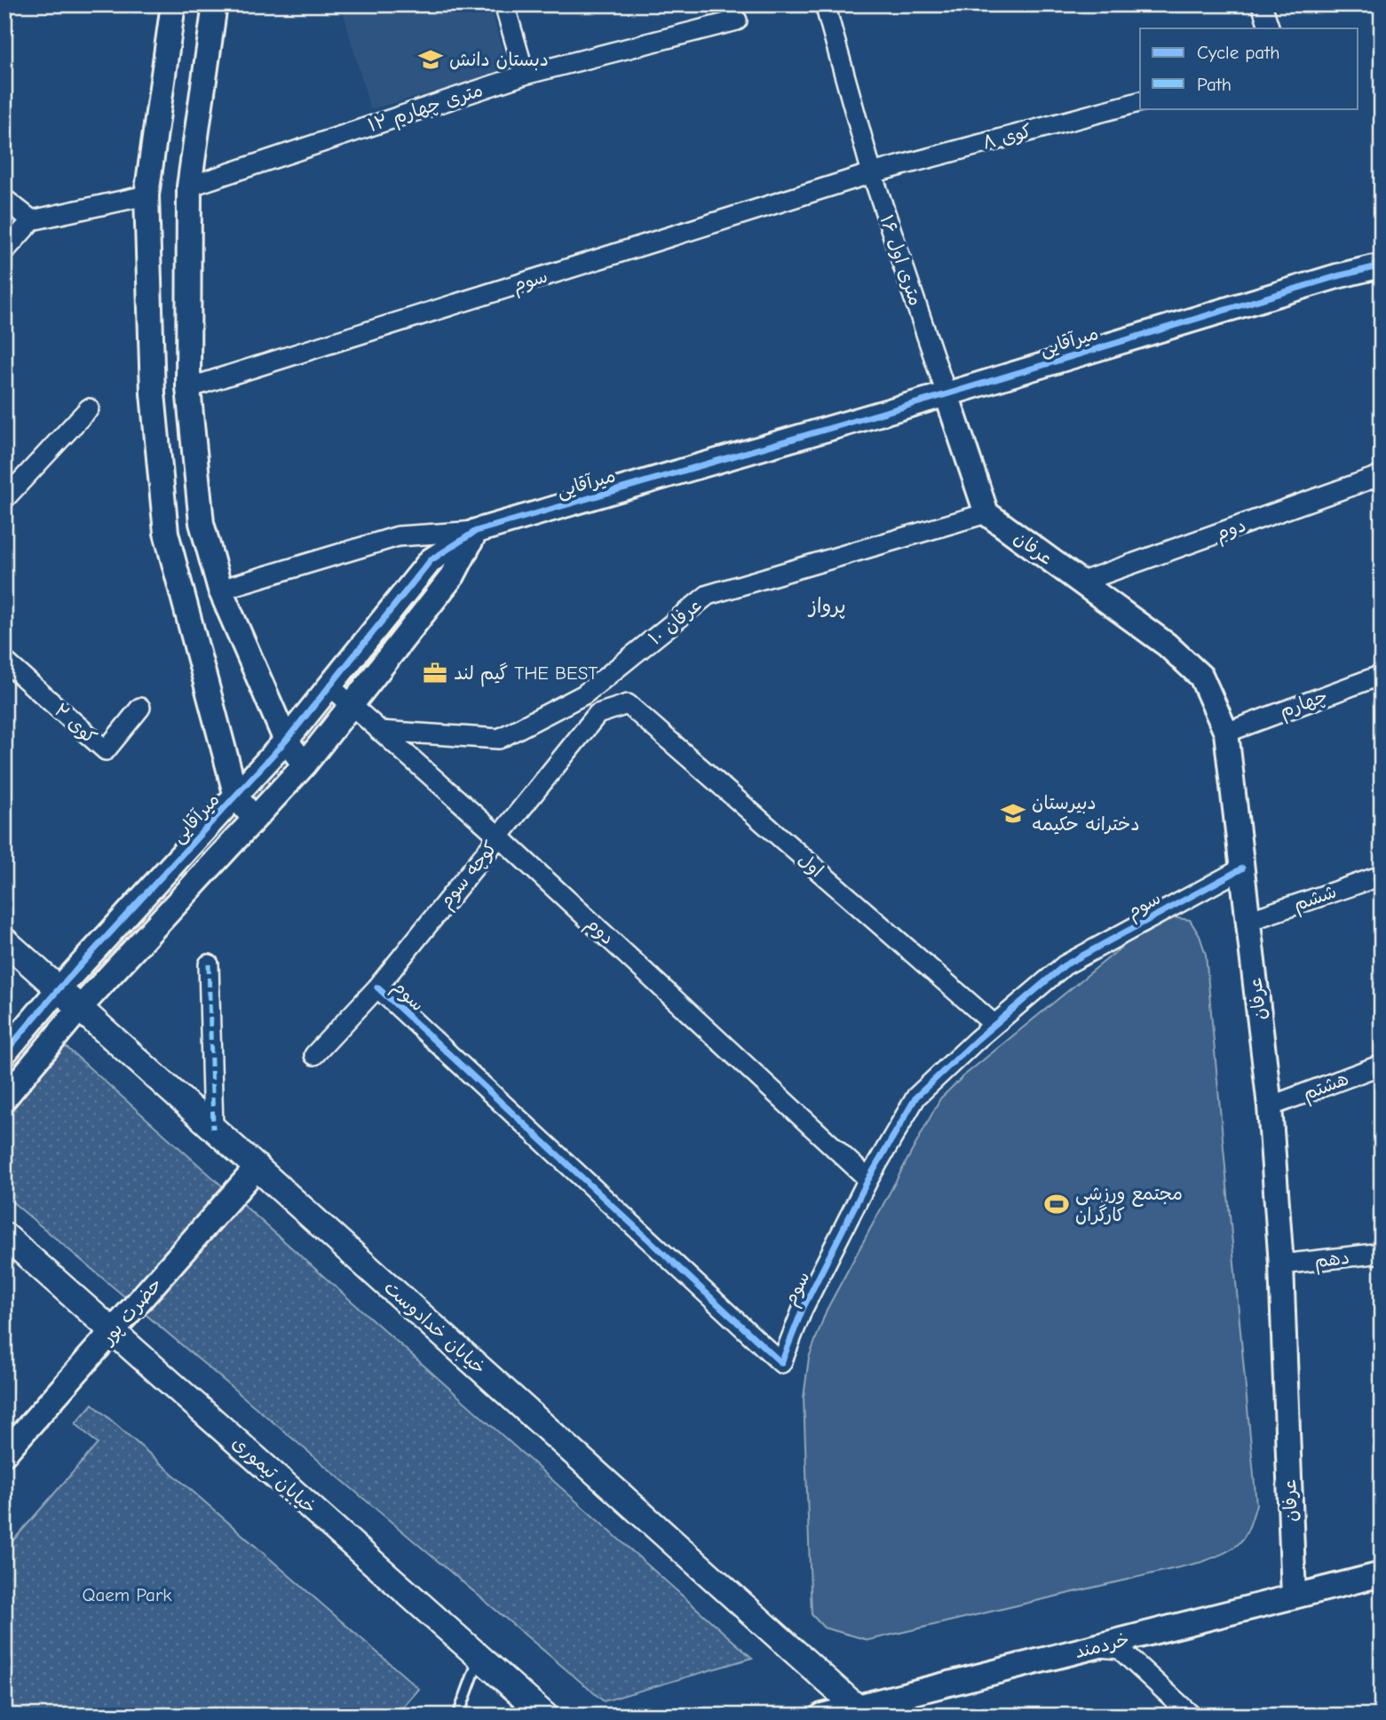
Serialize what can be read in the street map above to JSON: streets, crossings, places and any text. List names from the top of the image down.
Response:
{
  "streets": {
    "main road": ["خیابان خدادوست", "خیابان تیموری"],
    "street": [
      "۱۲ متری چهارم",
      "کوی ۸",
      "۱۶ متری اول",
      "سوم",
      "میرآقایی",
      "دوم",
      "عرفان",
      "عرفان ۱۰",
      "چهارم",
      "کوی ۲",
      "اول",
      "کوچه سوم",
      "ششم",
      "هشتم",
      "دهم",
      "حضرت پور",
      "خردمند"
    ]
  },
  "crossings": [
    ["کوی ۸", "۱۶ متری اول"],
    ["کوی ۸", "سوم"],
    ["۱۶ متری اول", "سوم"],
    ["۱۶ متری اول", "میرآقایی"],
    ["۱۶ متری اول", "عرفان"],
    ["۱۶ متری اول", "عرفان ۱۰"],
    ["سوم", "دوم"],
    ["سوم", "عرفان"],
    ["سوم", "اول"],
    ["سوم", "کوچه سوم"],
    ["میرآقایی", "دوم"],
    ["میرآقایی", "خیابان خدادوست"],
    ["دوم", "عرفان"],
    ["دوم", "عرفان ۱۰"],
    ["دوم", "کوچه سوم"],
    ["عرفان", "عرفان ۱۰"],
    ["عرفان", "چهارم"],
    ["عرفان", "ششم"],
    ["عرفان", "هشتم"],
    ["عرفان", "دهم"],
    ["عرفان", "خردمند"],
    ["اول", "کوچه سوم"],
    ["حضرت پور", "خیابان خدادوست"],
    ["حضرت پور", "خیابان تیموری"],
    ["خیابان خدادوست", "خردمند"]
  ],
  "districts": ["پرواز"],
  "parks": ["Qaem Park"],
  "places": {
    "school or university": ["دبستان دانش", "دبیرستان دخترانه حکیمه"],
    "office": ["گیم لند THE BEST"],
    "sports": ["مجتمع ورزشی کارگران"]
  },
  "legend": ["Cycle path", "Path"]
}
